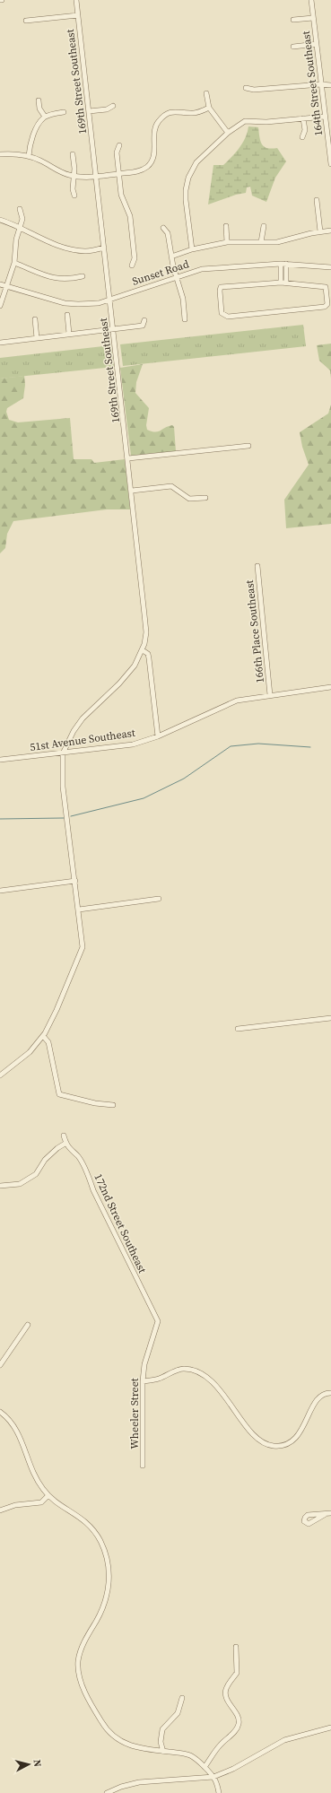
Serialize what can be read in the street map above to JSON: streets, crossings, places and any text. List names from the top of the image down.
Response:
{
  "streets": {
    "street": [
      "169th Street Southeast",
      "164th Street Southeast",
      "Sunset Road",
      "166th Place Southeast",
      "51st Avenue Southeast",
      "172nd Street Southeast",
      "Wheeler Street"
    ]
  },
  "crossings": [
    ["169th Street Southeast", "Sunset Road"],
    ["166th Place Southeast", "51st Avenue Southeast"],
    ["172nd Street Southeast", "Wheeler Street"]
  ],
  "north": "right"
}
